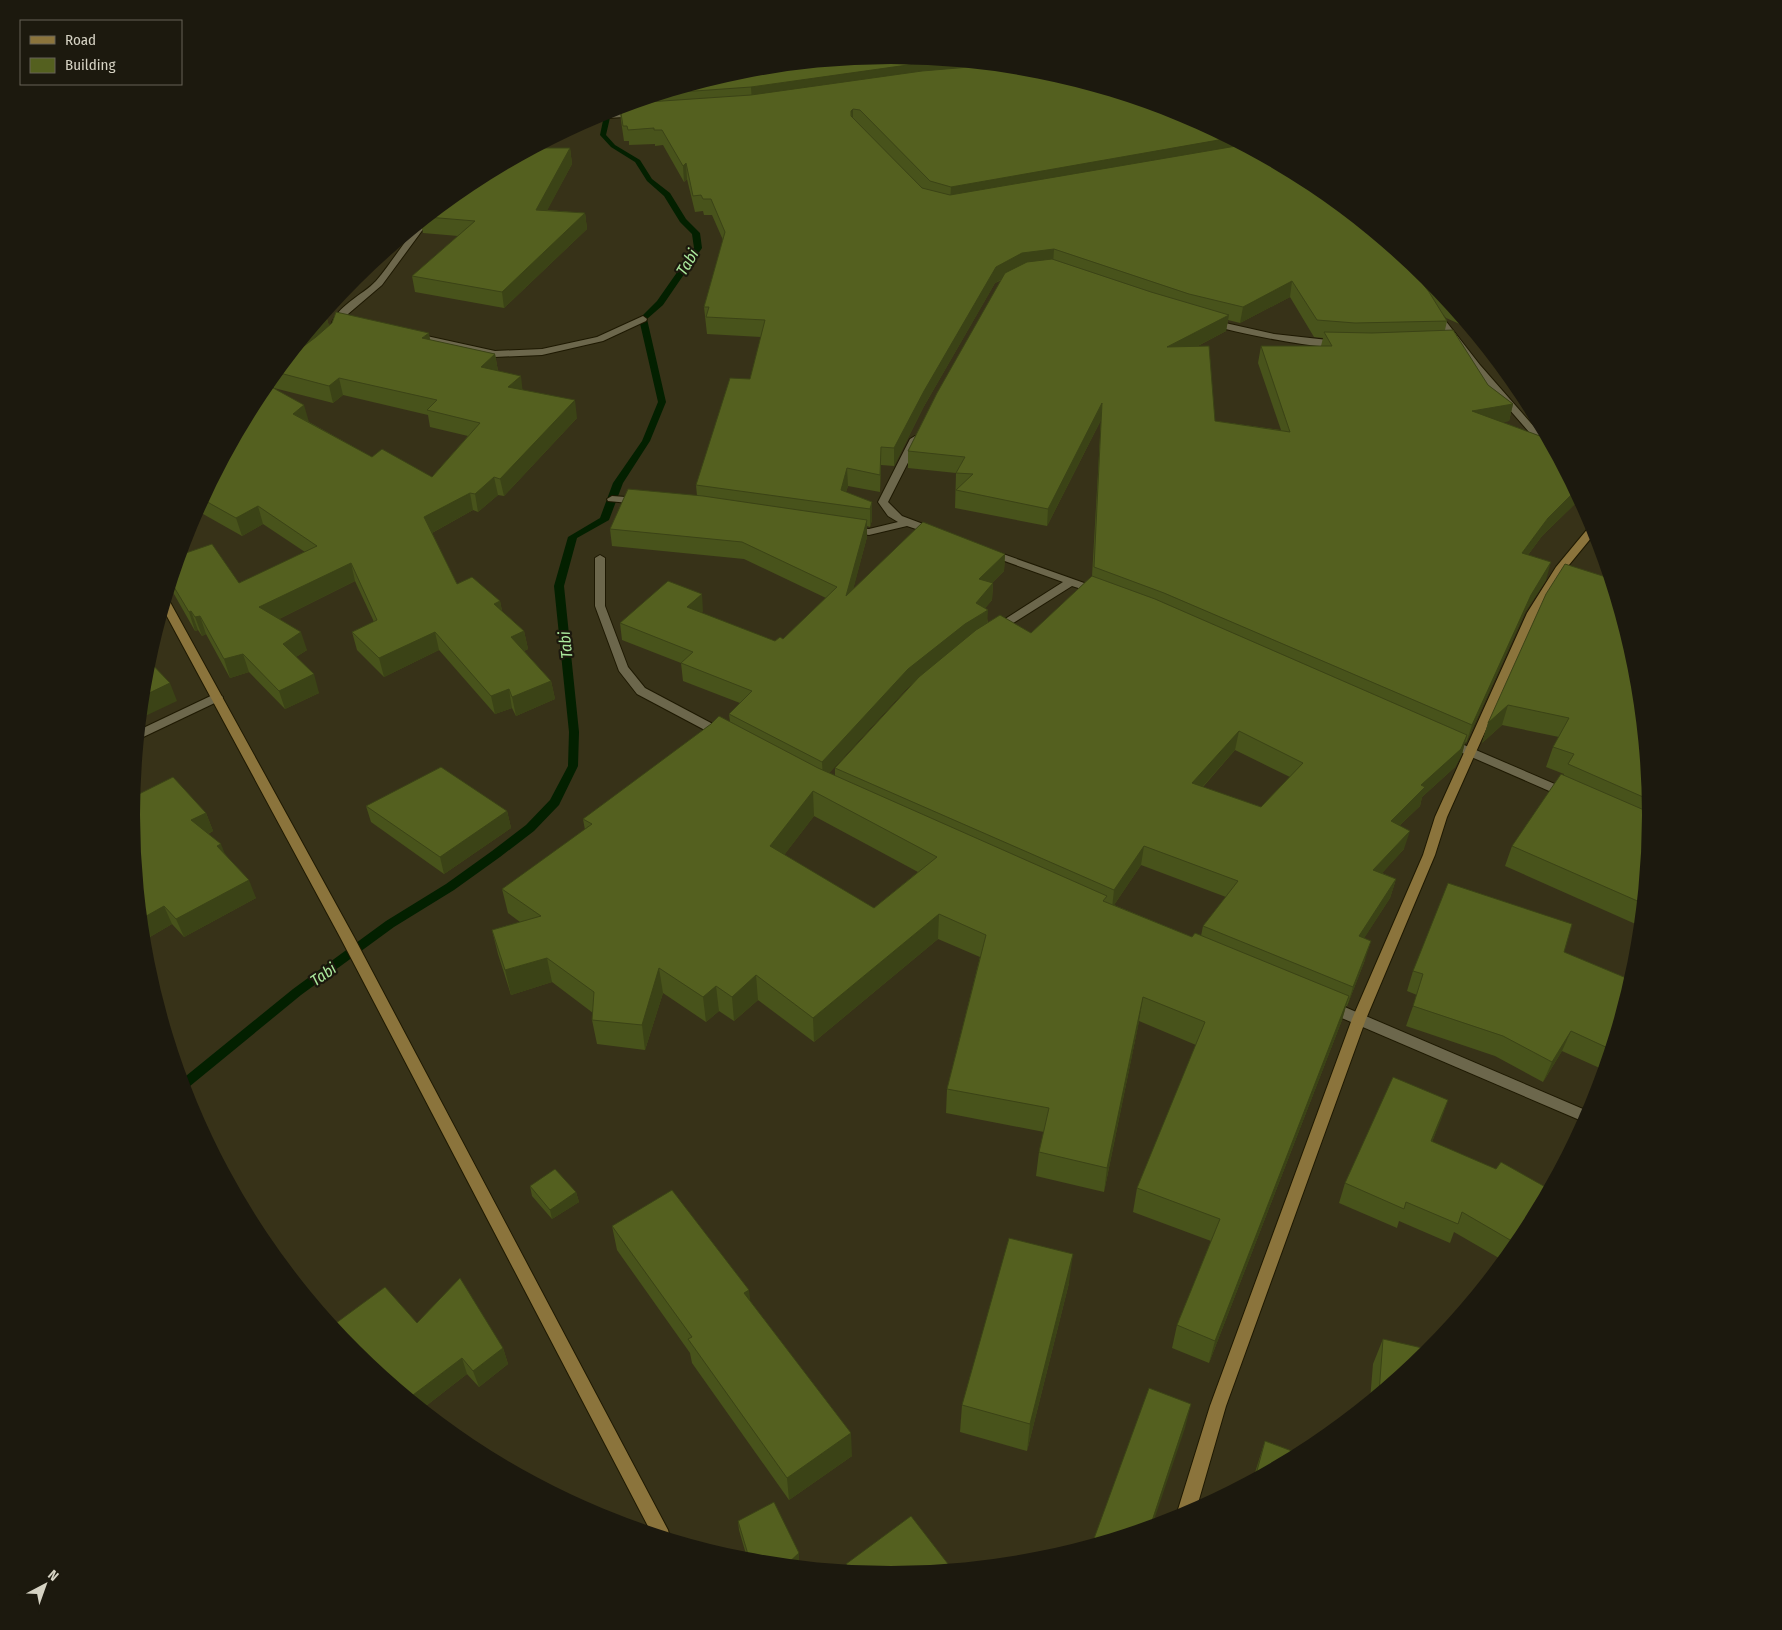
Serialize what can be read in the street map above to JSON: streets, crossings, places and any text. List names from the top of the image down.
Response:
{
  "water": ["Tabi"],
  "legend": ["Road", "Building"],
  "north": "top right"
}
